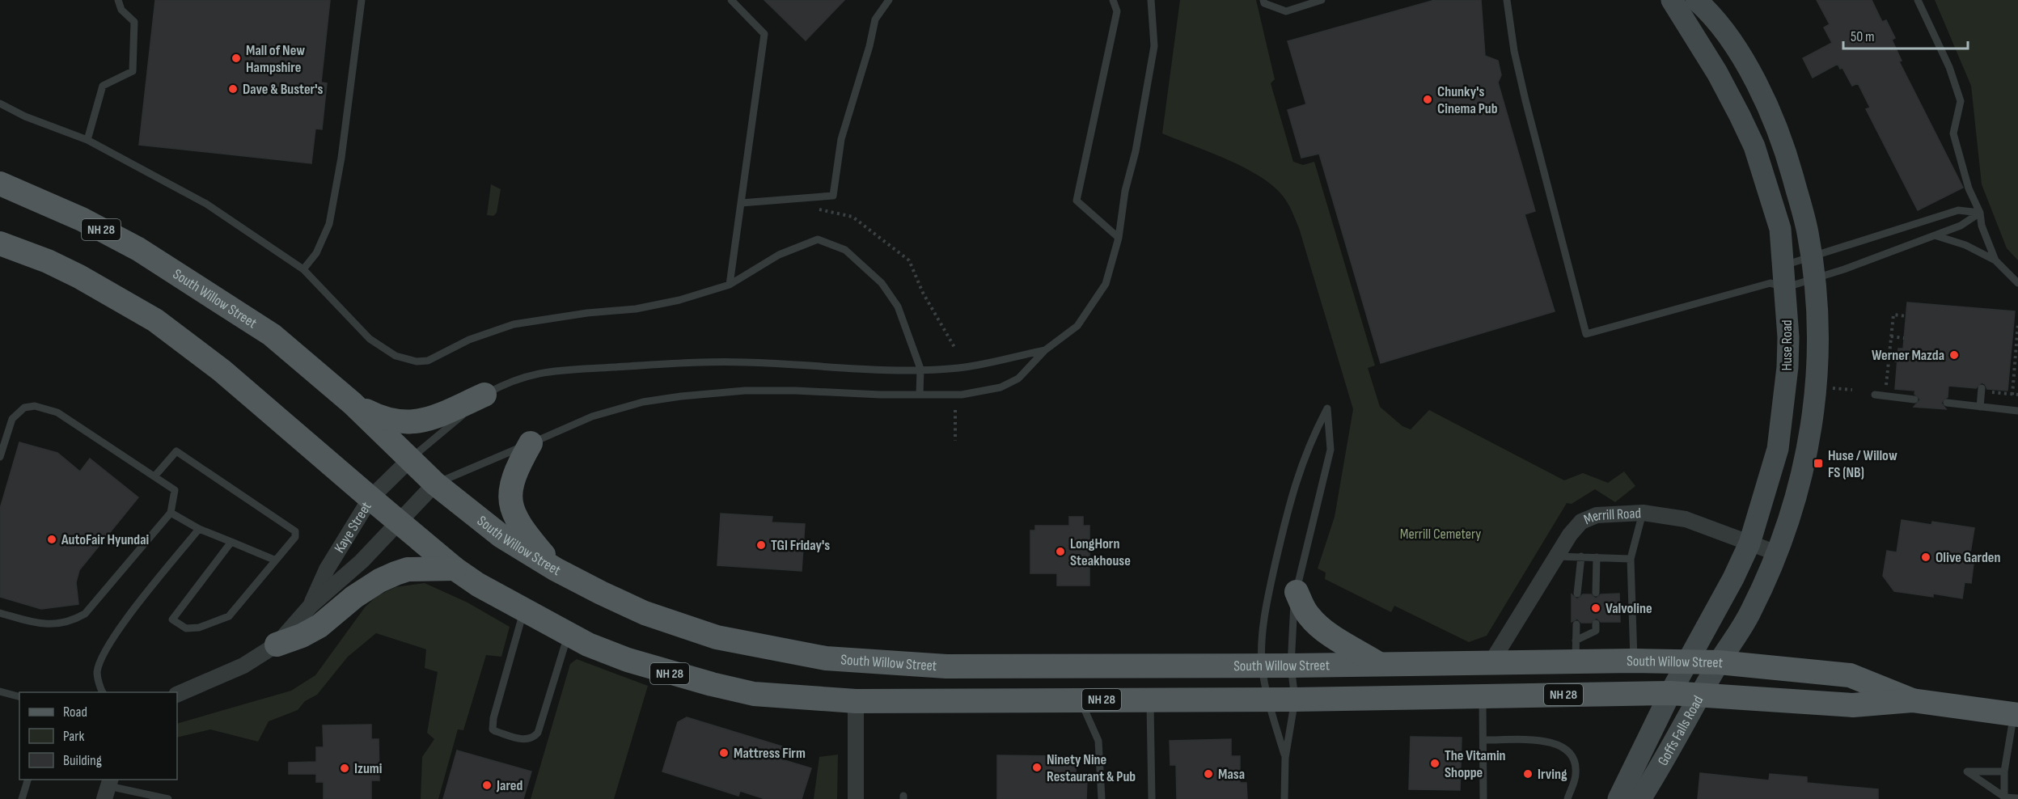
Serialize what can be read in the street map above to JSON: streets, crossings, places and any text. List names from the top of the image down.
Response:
{
  "streets": {
    "main road": ["NH 28", "South Willow Street"],
    "street": [
      "Huse Road",
      "Merrill Road",
      "Kaye Street",
      "Goffs Falls Road"
    ]
  },
  "crossings": [
    ["South Willow Street", "Huse Road"],
    ["South Willow Street", "Merrill Road"],
    ["South Willow Street", "Kaye Street"],
    ["South Willow Street", "Goffs Falls Road"],
    ["Huse Road", "Merrill Road"],
    ["Huse Road", "Goffs Falls Road"]
  ],
  "parks": ["Merrill Cemetery"],
  "places": {
    "other": [
      "Mall of New Hampshire",
      "Dave & Buster's",
      "Chunky's Cinema Pub",
      "Werner Mazda",
      "AutoFair Hyundai",
      "TGI Friday's",
      "LongHorn Steakhouse",
      "Olive Garden",
      "Valvoline",
      "Mattress Firm",
      "The Vitamin Shoppe",
      "Ninety Nine Restaurant & Pub",
      "Izumi",
      "Masa",
      "Irving",
      "Jared"
    ],
    "transit": ["Huse / Willow FS (NB)"]
  },
  "legend": ["Road", "Park", "Building"],
  "scale_bar": "50 m"
}
